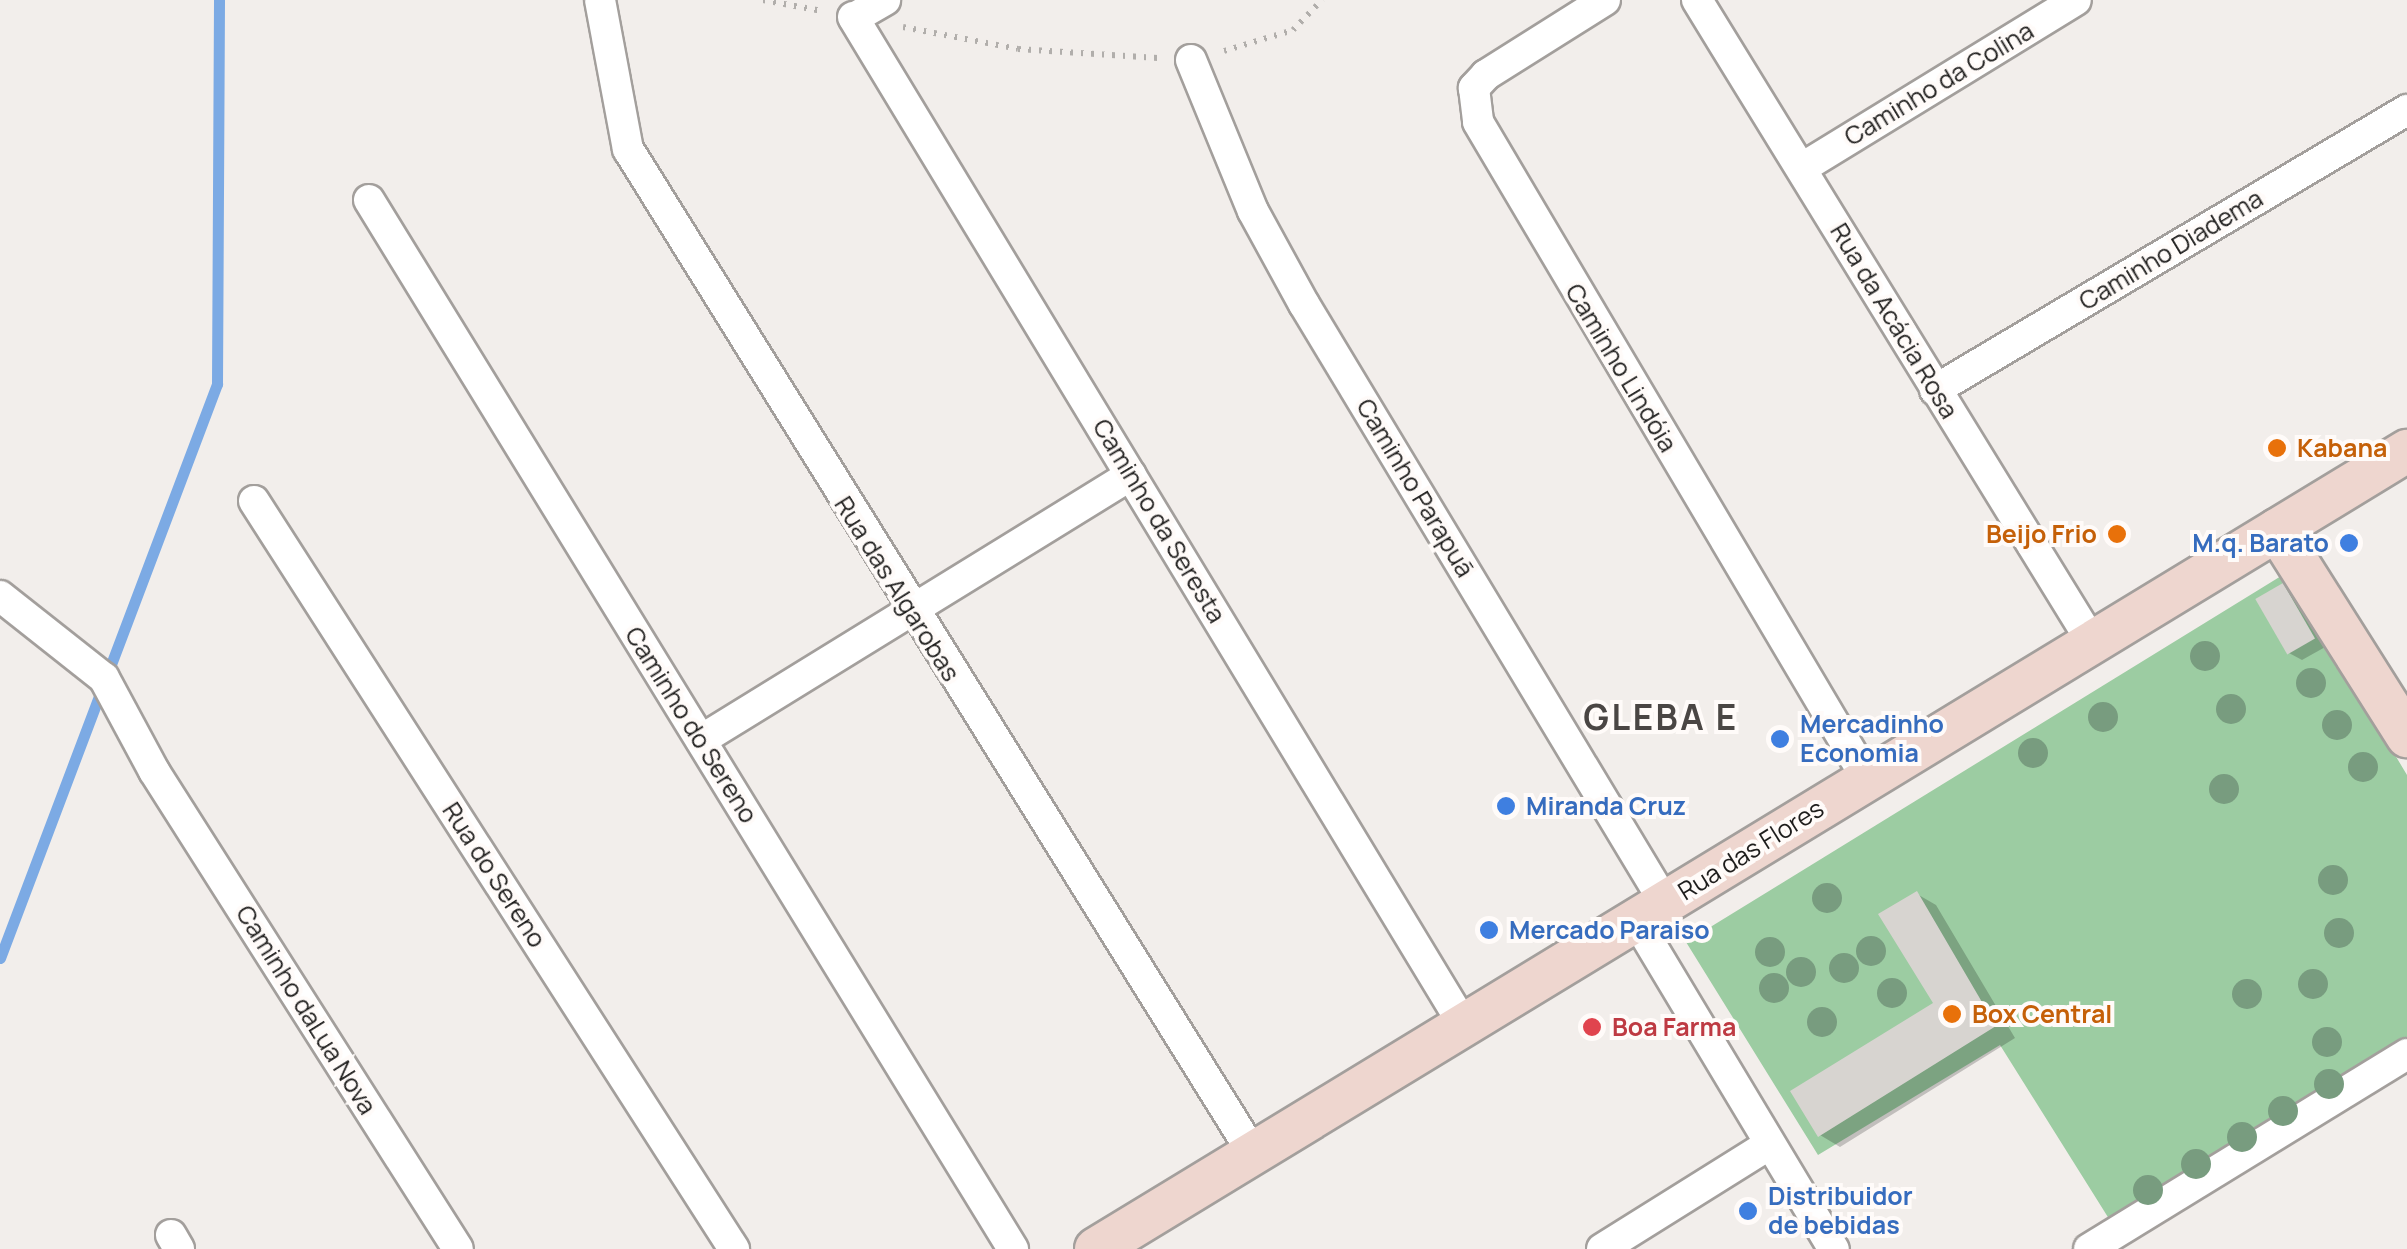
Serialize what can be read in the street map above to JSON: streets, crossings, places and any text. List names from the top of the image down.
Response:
{
  "streets": {
    "street": [
      "Caminho da Colina",
      "Caminho Diadema",
      "Rua da Acácia Rosa",
      "Caminho Lindóia",
      "Caminho Parapuã",
      "Caminho da Seresta",
      "Rua das Algarobas",
      "Caminho do Sereno",
      "Rua das Flores",
      "Rua do Sereno",
      "Caminho daLua Nova"
    ]
  },
  "crossings": [
    ["Caminho da Colina", "Rua da Acácia Rosa"],
    ["Caminho Diadema", "Rua da Acácia Rosa"],
    ["Rua da Acácia Rosa", "Rua das Flores"],
    ["Caminho Lindóia", "Rua das Flores"],
    ["Caminho Parapuã", "Rua das Flores"],
    ["Caminho da Seresta", "Rua das Flores"],
    ["Rua das Algarobas", "Rua das Flores"]
  ],
  "districts": ["GLEBA E"],
  "places": [
    "Kabana",
    "Beijo Frio",
    "M.q. Barato",
    "Mercadinho Economia",
    "Miranda Cruz",
    "Mercado Paraiso",
    "Box Central",
    "Boa Farma",
    "Distribuidor de bebidas"
  ]
}
